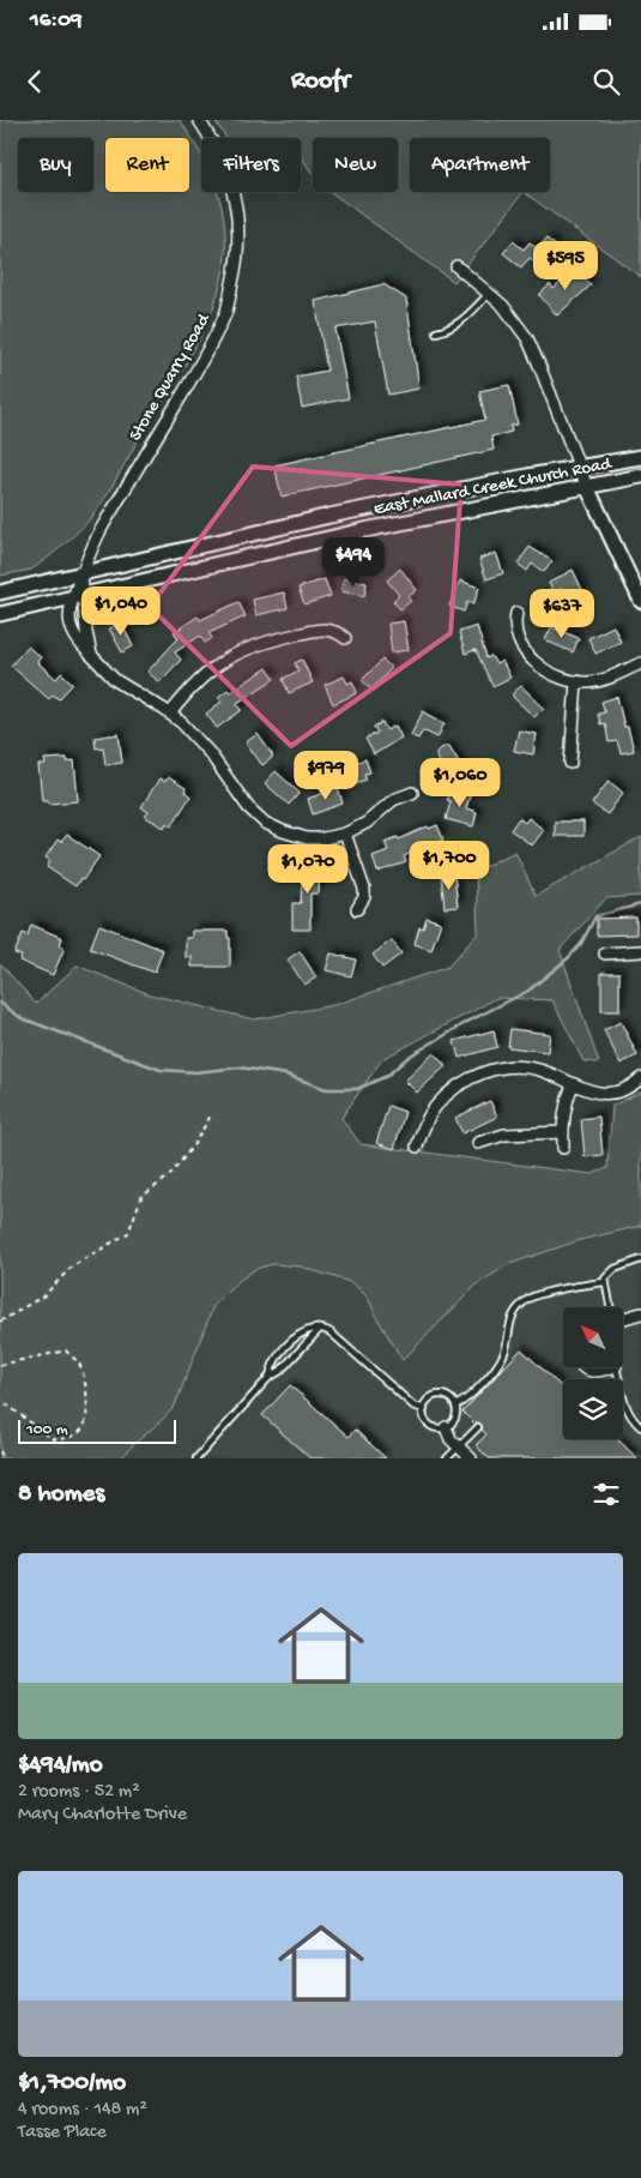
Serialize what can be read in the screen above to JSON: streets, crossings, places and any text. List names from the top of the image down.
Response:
{
  "streets": {
    "main road": ["East Mallard Creek Church Road"],
    "street": ["Stone Quarry Road"]
  },
  "crossings": [
    ["Stone Quarry Road", "East Mallard Creek Church Road"]
  ],
  "scale_bar": "100 m",
  "north": "top left",
  "page": {
    "status": "16:09",
    "header": "Roofr",
    "chip": [
      "Buy",
      "Rent",
      "Filters",
      "New",
      "Apartment"
    ],
    "price": [
      "$595",
      "$494",
      "$1,040",
      "$637",
      "$979",
      "$1,060",
      "$1,700",
      "$1,070"
    ],
    "scale": "100 m",
    "heading": "8 homes",
    "list": [
      {
        "name": "$494/mo",
        "note": "2 rooms · 52 m² · Mary Charlotte Drive"
      },
      {
        "name": "$1,700/mo",
        "note": "4 rooms · 148 m² · Tasse Place"
      }
    ]
  }
}
